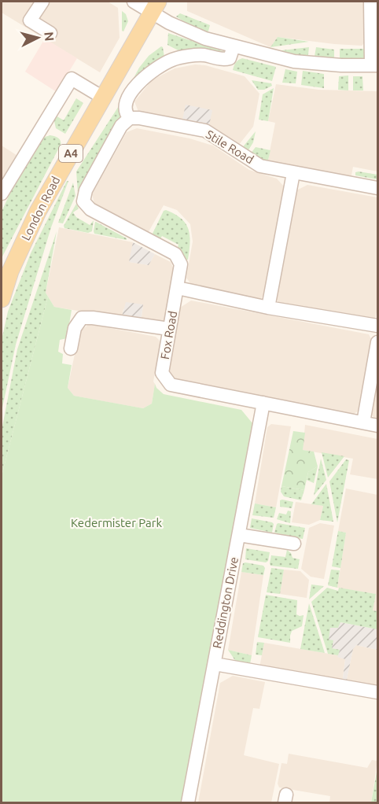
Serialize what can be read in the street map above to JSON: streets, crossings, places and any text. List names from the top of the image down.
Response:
{
  "streets": {
    "main road": ["A4", "London Road"],
    "street": ["Stile Road", "Fox Road", "Reddington Drive"]
  },
  "crossings": [
    ["Stile Road", "Fox Road"],
    ["Fox Road", "Reddington Drive"]
  ],
  "parks": ["Kedermister Park"],
  "north": "right"
}
